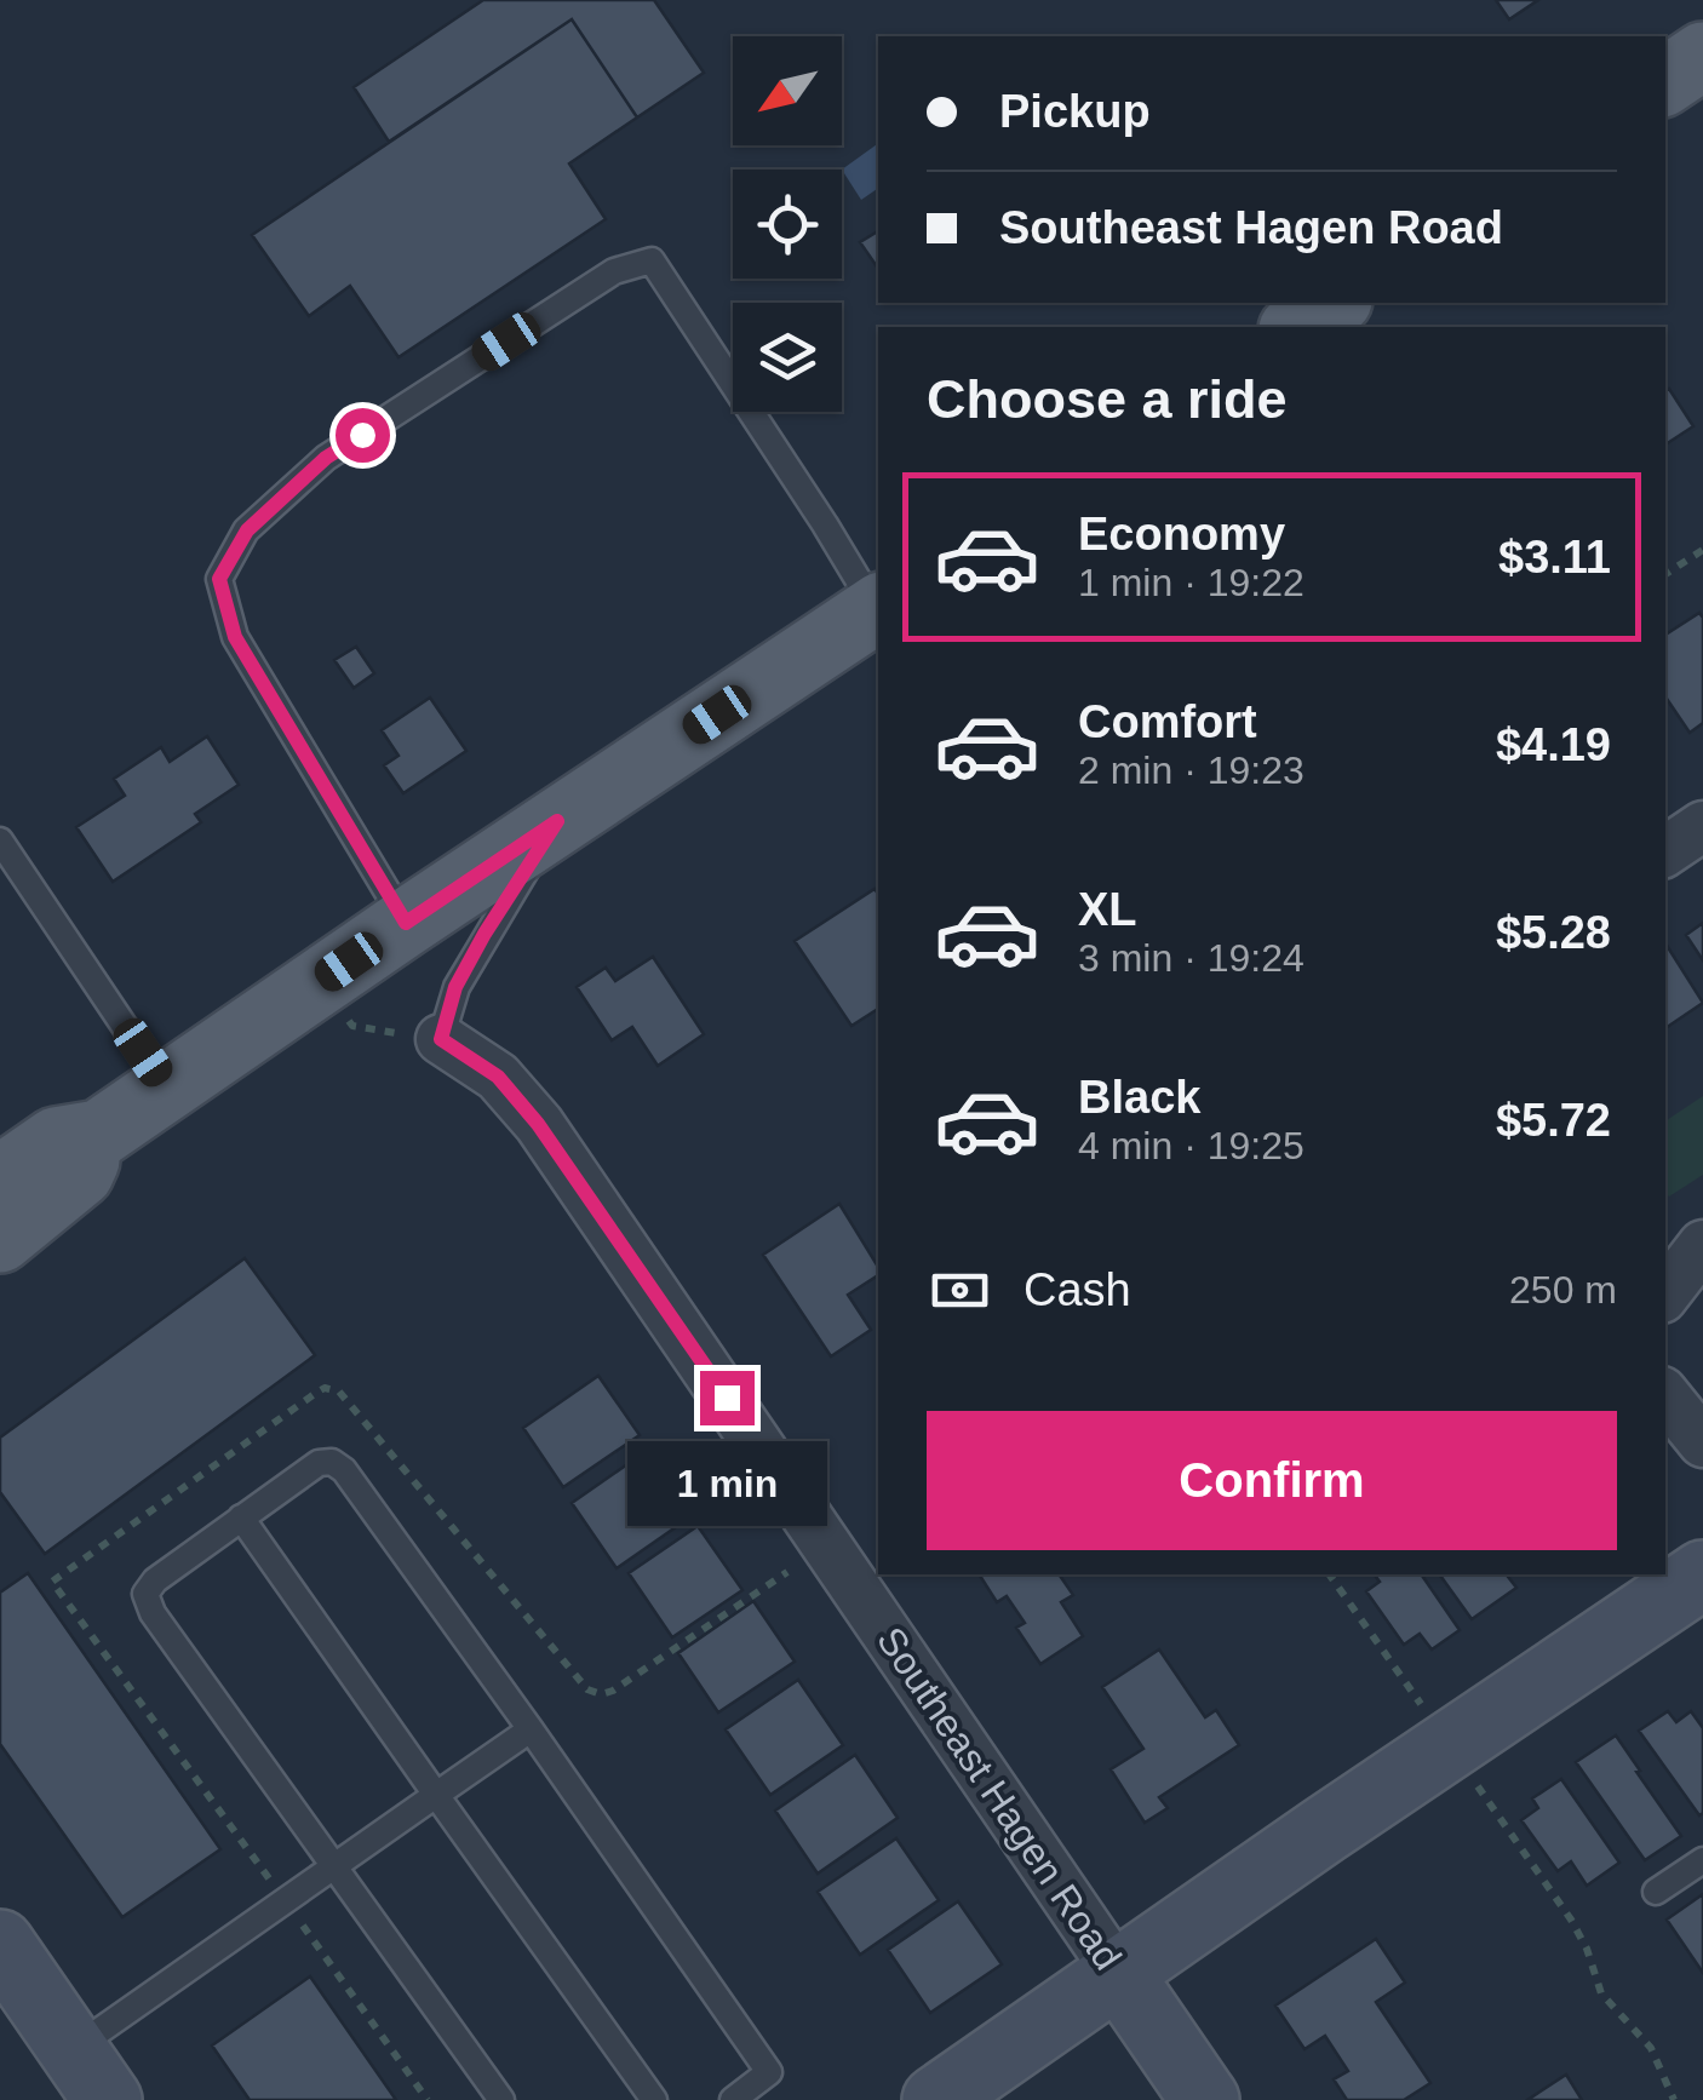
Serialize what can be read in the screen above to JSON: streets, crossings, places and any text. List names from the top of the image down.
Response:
{
  "streets": {
    "street": ["Southeast Hagen Road"]
  },
  "north": "bottom left",
  "page": {
    "banner": ["Pickup", "Southeast Hagen Road"],
    "heading": "Choose a ride",
    "list": [
      {
        "name": "Economy",
        "note": "1 min · 19:22",
        "value": "$3.11"
      },
      {
        "name": "Comfort",
        "note": "2 min · 19:23",
        "value": "$4.19"
      },
      {
        "name": "XL",
        "note": "3 min · 19:24",
        "value": "$5.28"
      },
      {
        "name": "Black",
        "note": "4 min · 19:25",
        "value": "$5.72"
      }
    ],
    "pay": ["Cash", "250 m"],
    "buttons": "Confirm",
    "bubble": "1 min"
  }
}
